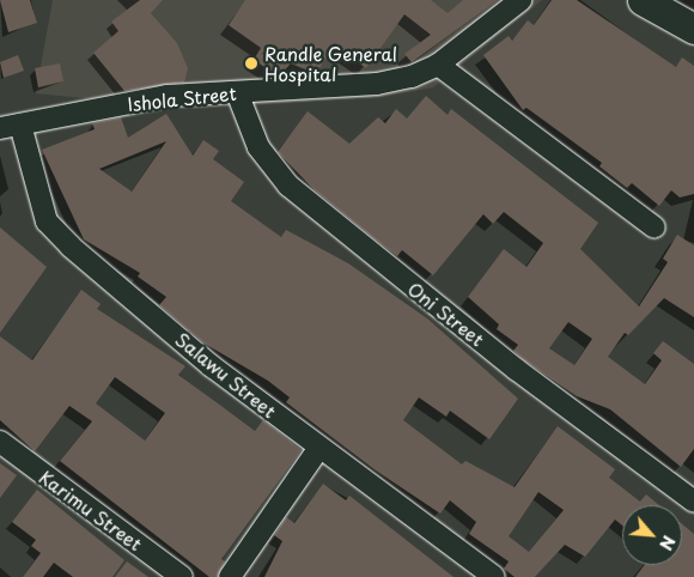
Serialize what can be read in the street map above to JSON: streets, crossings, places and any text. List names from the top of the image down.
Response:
{
  "streets": {
    "street": [
      "Ishola Street",
      "Oni Street",
      "Salawu Street",
      "Karimu Street"
    ]
  },
  "crossings": [
    ["Ishola Street", "Oni Street"],
    ["Ishola Street", "Salawu Street"]
  ],
  "places": ["Randle General Hospital"],
  "north": "bottom right"
}
